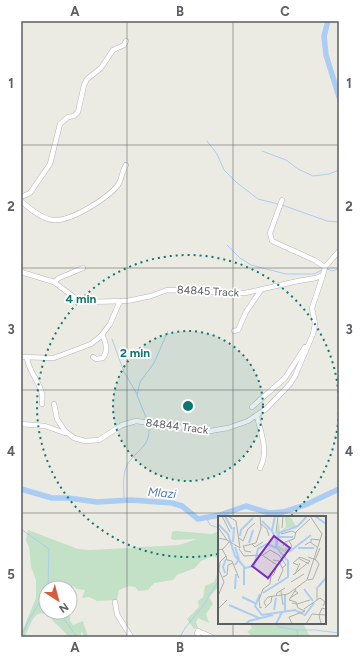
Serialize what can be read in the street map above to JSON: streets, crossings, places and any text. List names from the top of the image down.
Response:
{
  "streets": {
    "street": ["84845 Track", "84844 Track"]
  },
  "crossings": [
    ["84845 Track", "84844 Track"]
  ],
  "water": ["Mlazi"],
  "north": "bottom right",
  "grid": {
    "columns": ["A", "B", "C"],
    "rows": [
      "1",
      "2",
      "3",
      "4",
      "5"
    ]
  },
  "rings": ["4 min", "2 min"]
}
